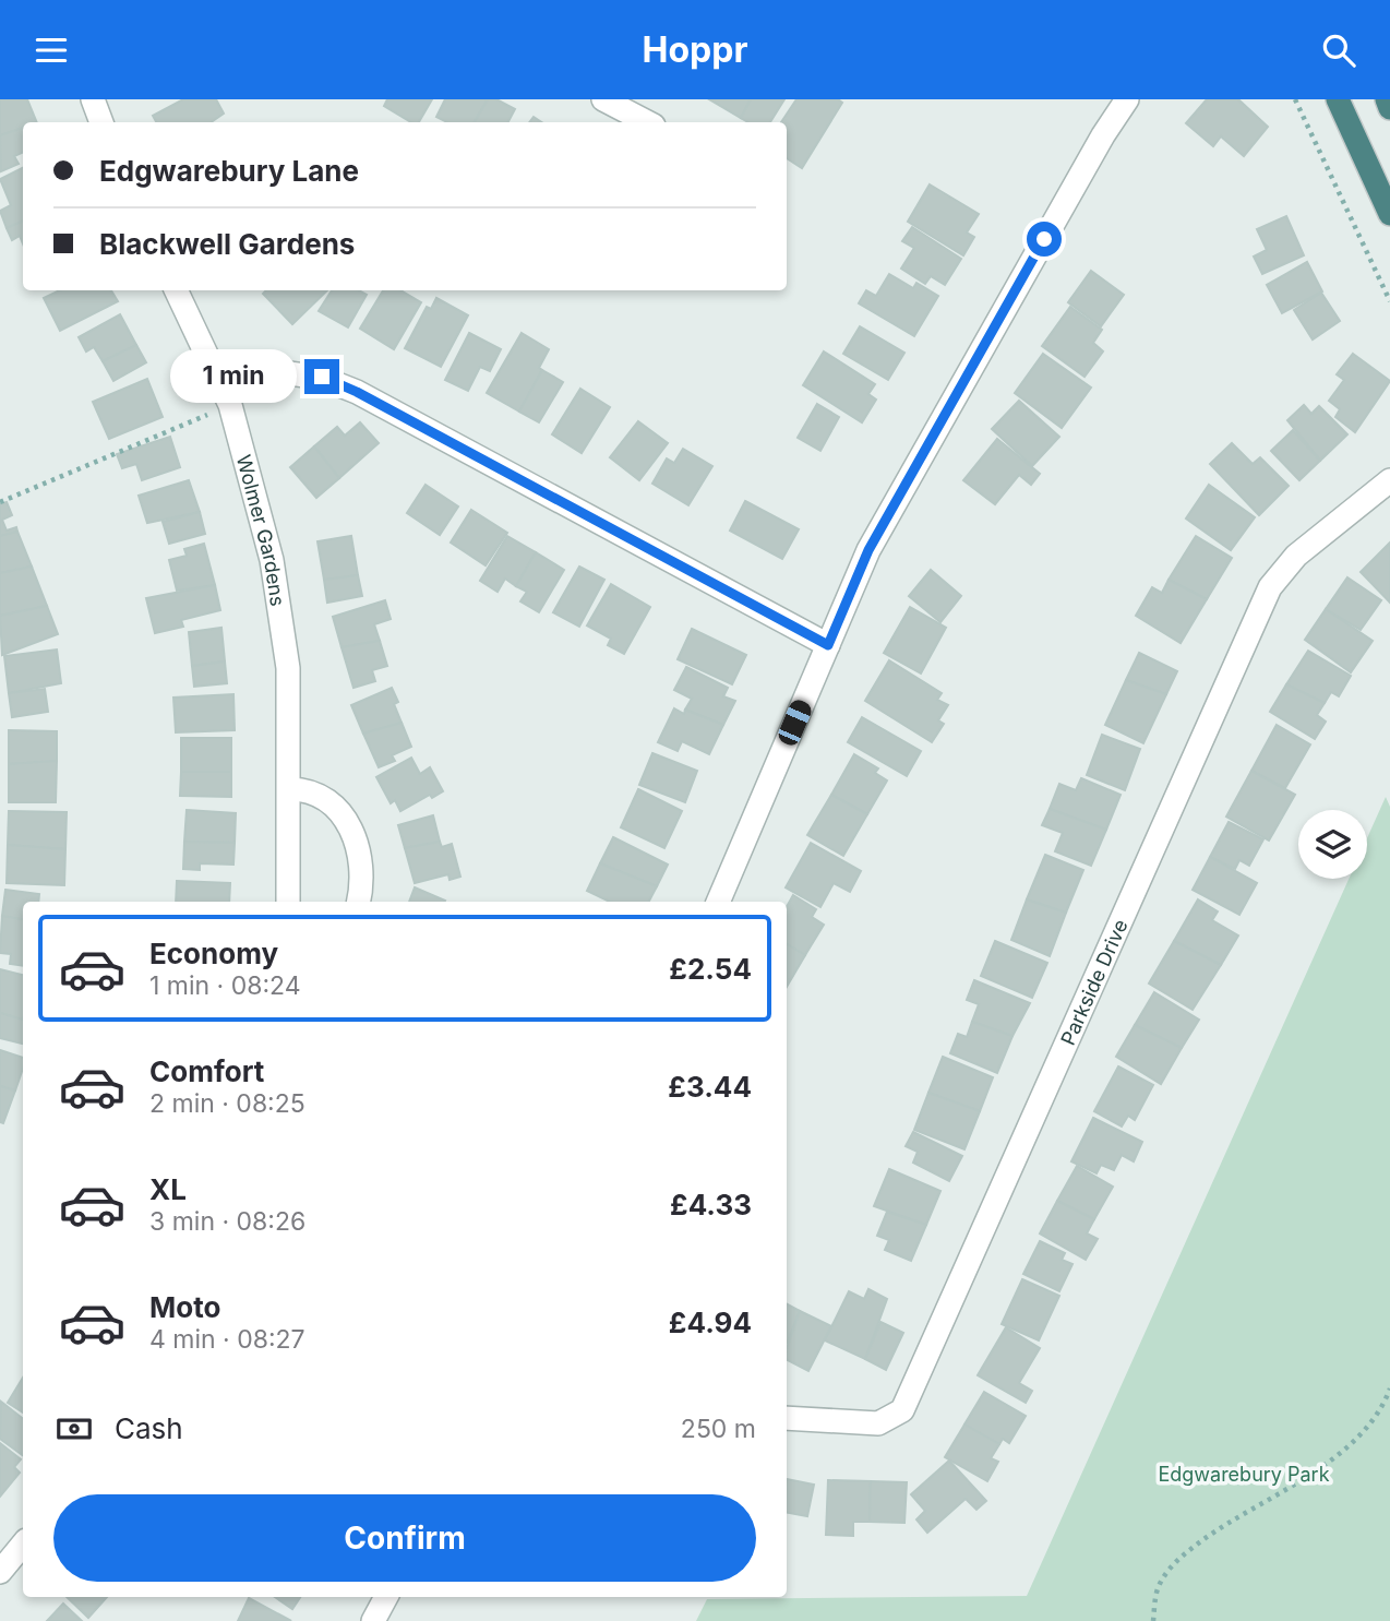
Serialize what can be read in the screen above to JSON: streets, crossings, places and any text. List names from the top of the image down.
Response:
{
  "streets": {
    "street": ["Wolmer Gardens", "Parkside Drive"]
  },
  "parks": ["Edgwarebury Park"],
  "page": {
    "header": "Hoppr",
    "banner": ["Edgwarebury Lane", "Blackwell Gardens"],
    "bubble": "1 min",
    "list": [
      {
        "name": "Economy",
        "note": "1 min · 08:24",
        "value": "£2.54"
      },
      {
        "name": "Comfort",
        "note": "2 min · 08:25",
        "value": "£3.44"
      },
      {
        "name": "XL",
        "note": "3 min · 08:26",
        "value": "£4.33"
      },
      {
        "name": "Moto",
        "note": "4 min · 08:27",
        "value": "£4.94"
      }
    ],
    "pay": ["Cash", "250 m"],
    "buttons": "Confirm"
  }
}
